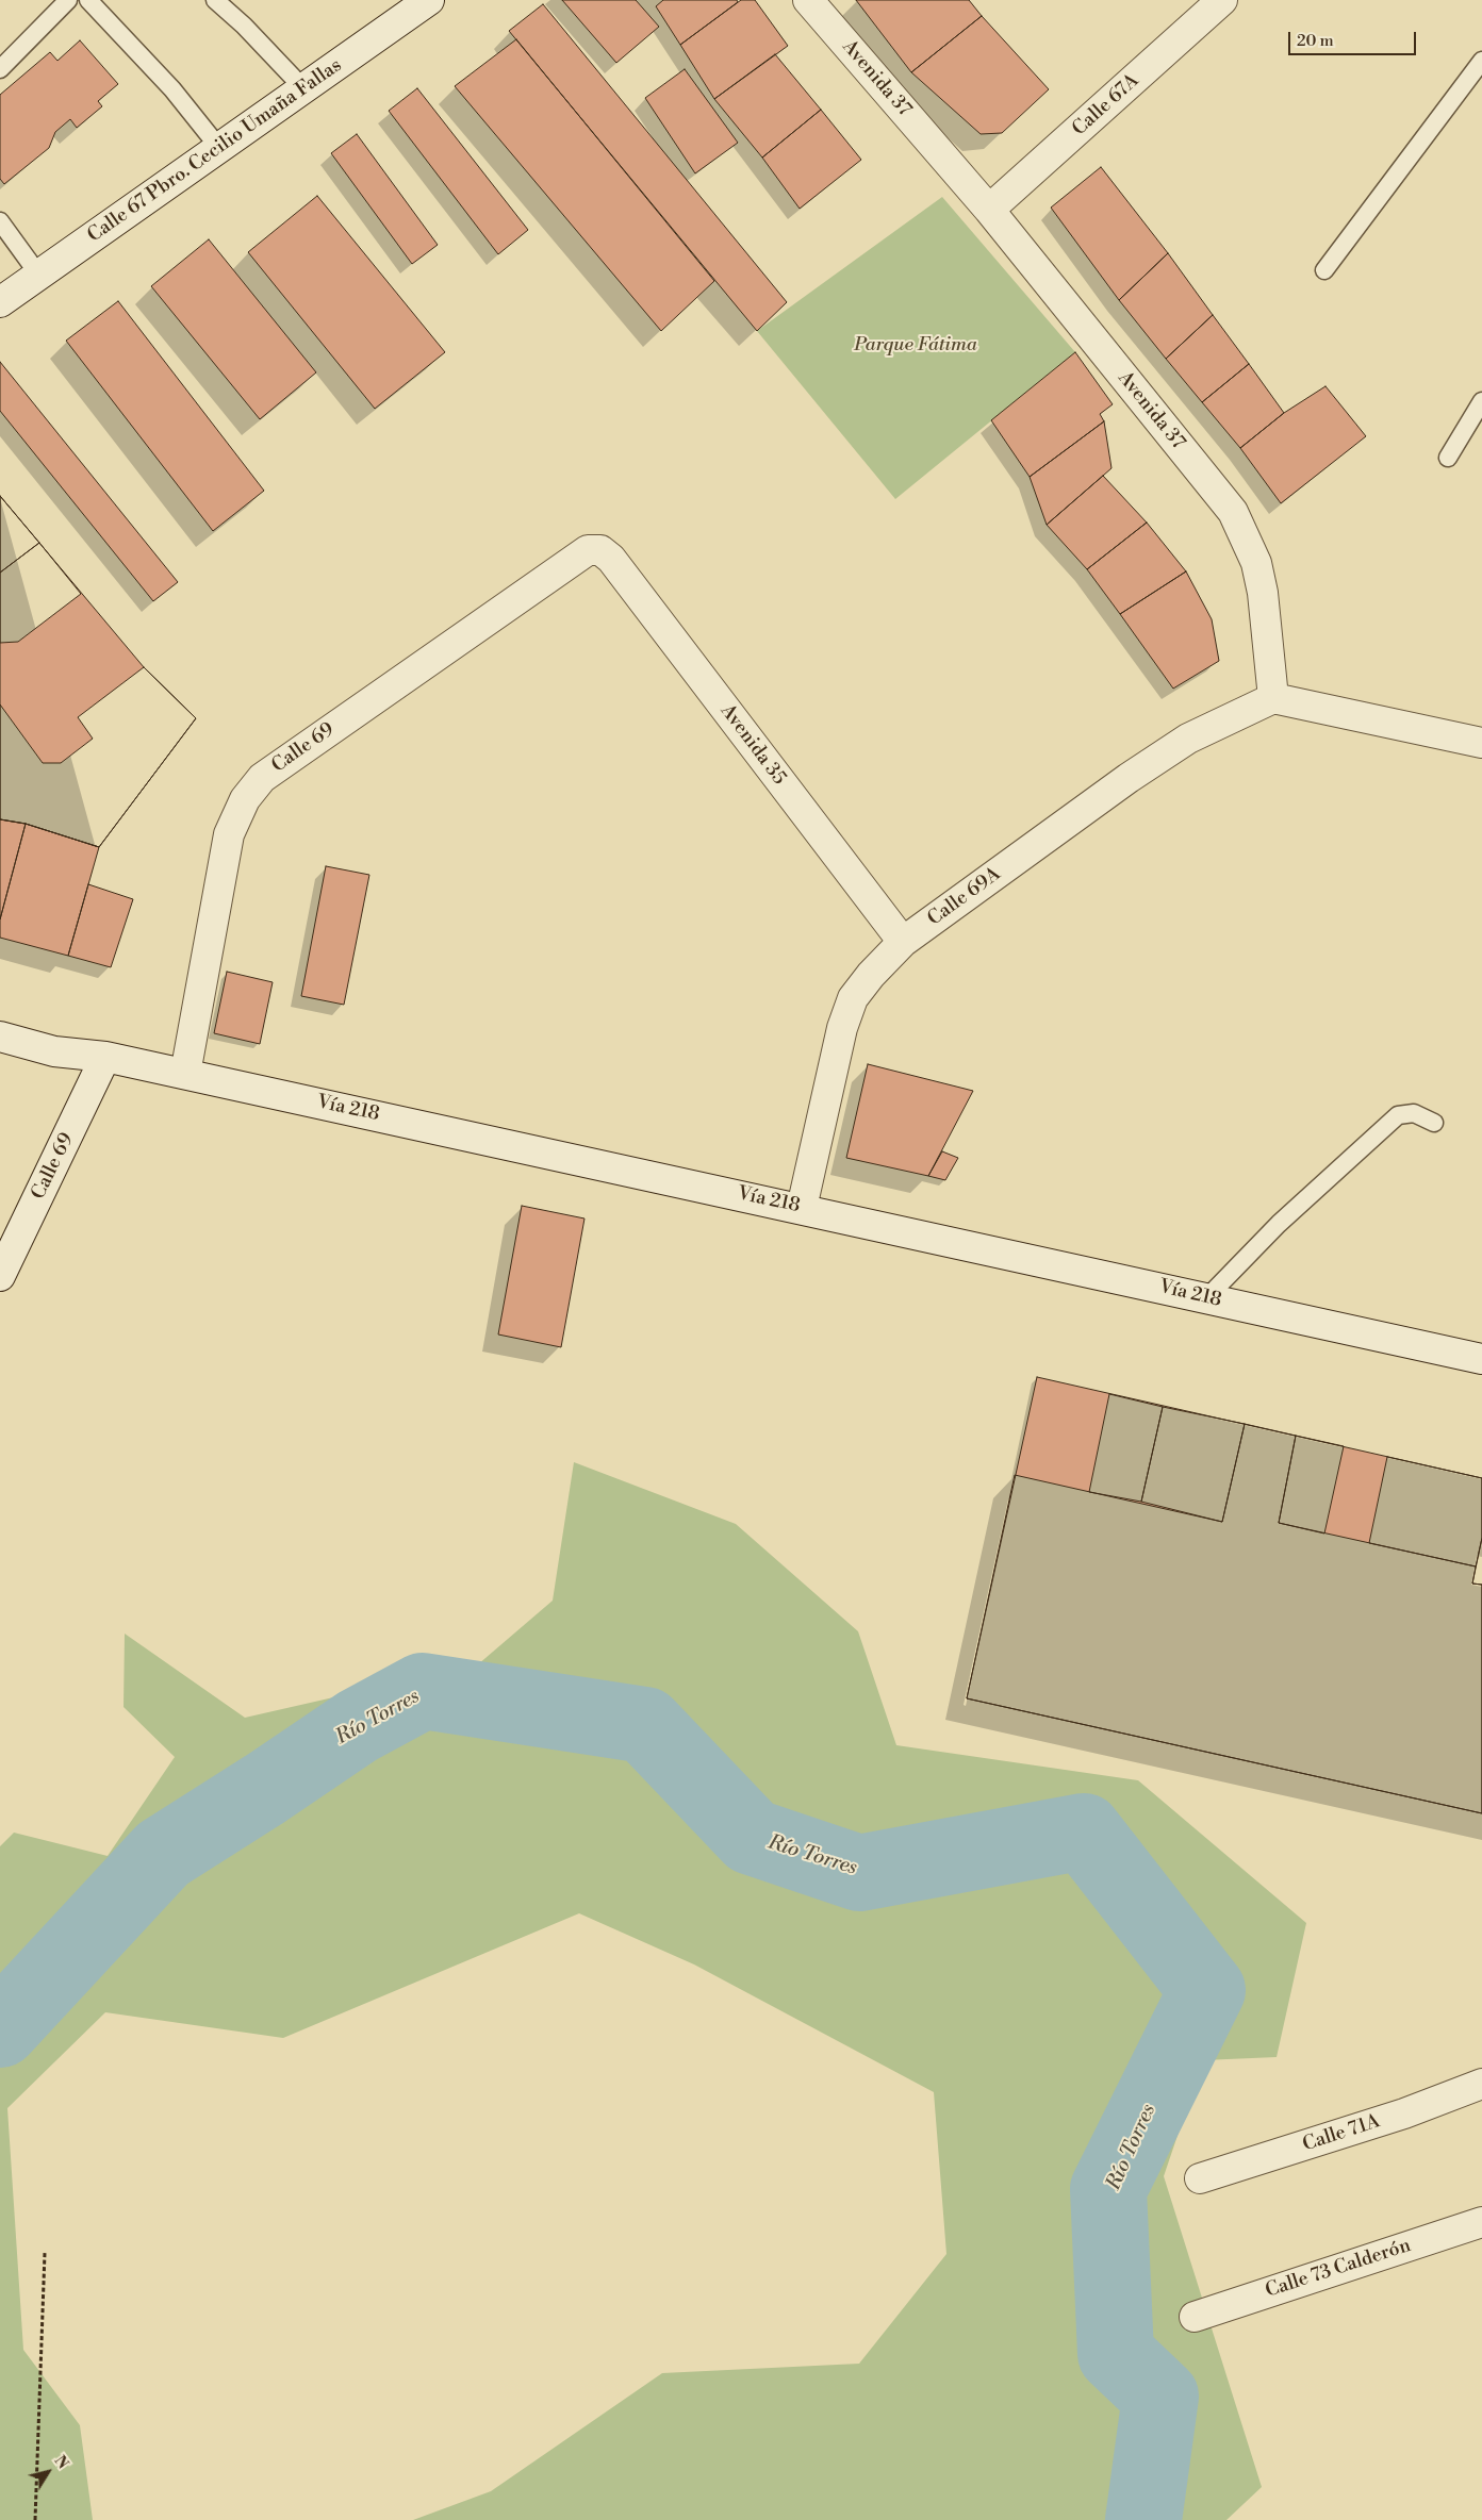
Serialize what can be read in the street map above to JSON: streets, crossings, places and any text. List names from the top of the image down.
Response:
{
  "streets": {
    "street": [
      "Avenida 37",
      "Calle 67A",
      "Calle 67 Pbro. Cecilio Umaña Fallas",
      "Avenida 35",
      "Calle 69",
      "Calle 69A",
      "Vía 218",
      "Calle 71A",
      "Calle 73 Calderón"
    ]
  },
  "crossings": [
    ["Avenida 37", "Calle 67A"],
    ["Avenida 37", "Calle 69A"],
    ["Avenida 35", "Calle 69"],
    ["Avenida 35", "Calle 69A"],
    ["Calle 69", "Vía 218"],
    ["Calle 69A", "Vía 218"]
  ],
  "water": ["Río Torres"],
  "parks": ["Parque Fátima"],
  "scale_bar": "20 m",
  "north": "top right"
}
